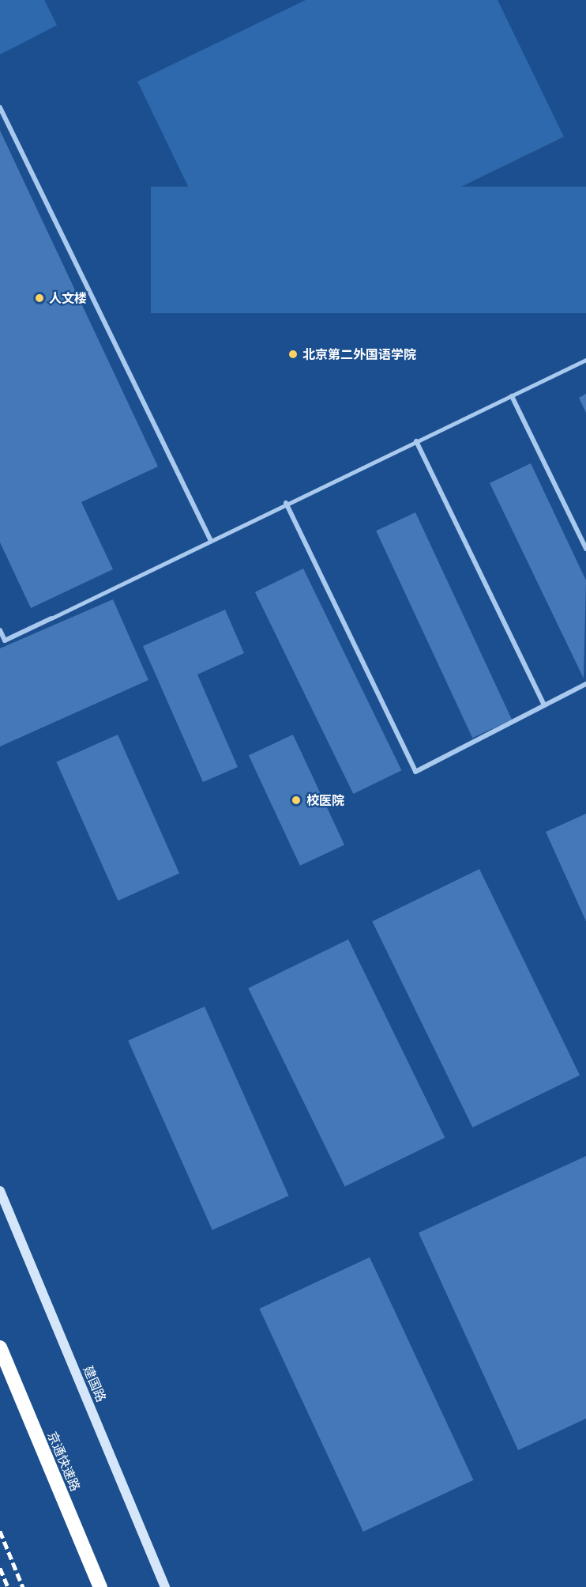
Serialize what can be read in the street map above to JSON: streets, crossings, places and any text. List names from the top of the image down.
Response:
{
  "streets": {
    "highway": ["京通快速路"],
    "main road": ["建国路"]
  },
  "places": ["人文楼", "北京第二外国语学院", "校医院"]
}
